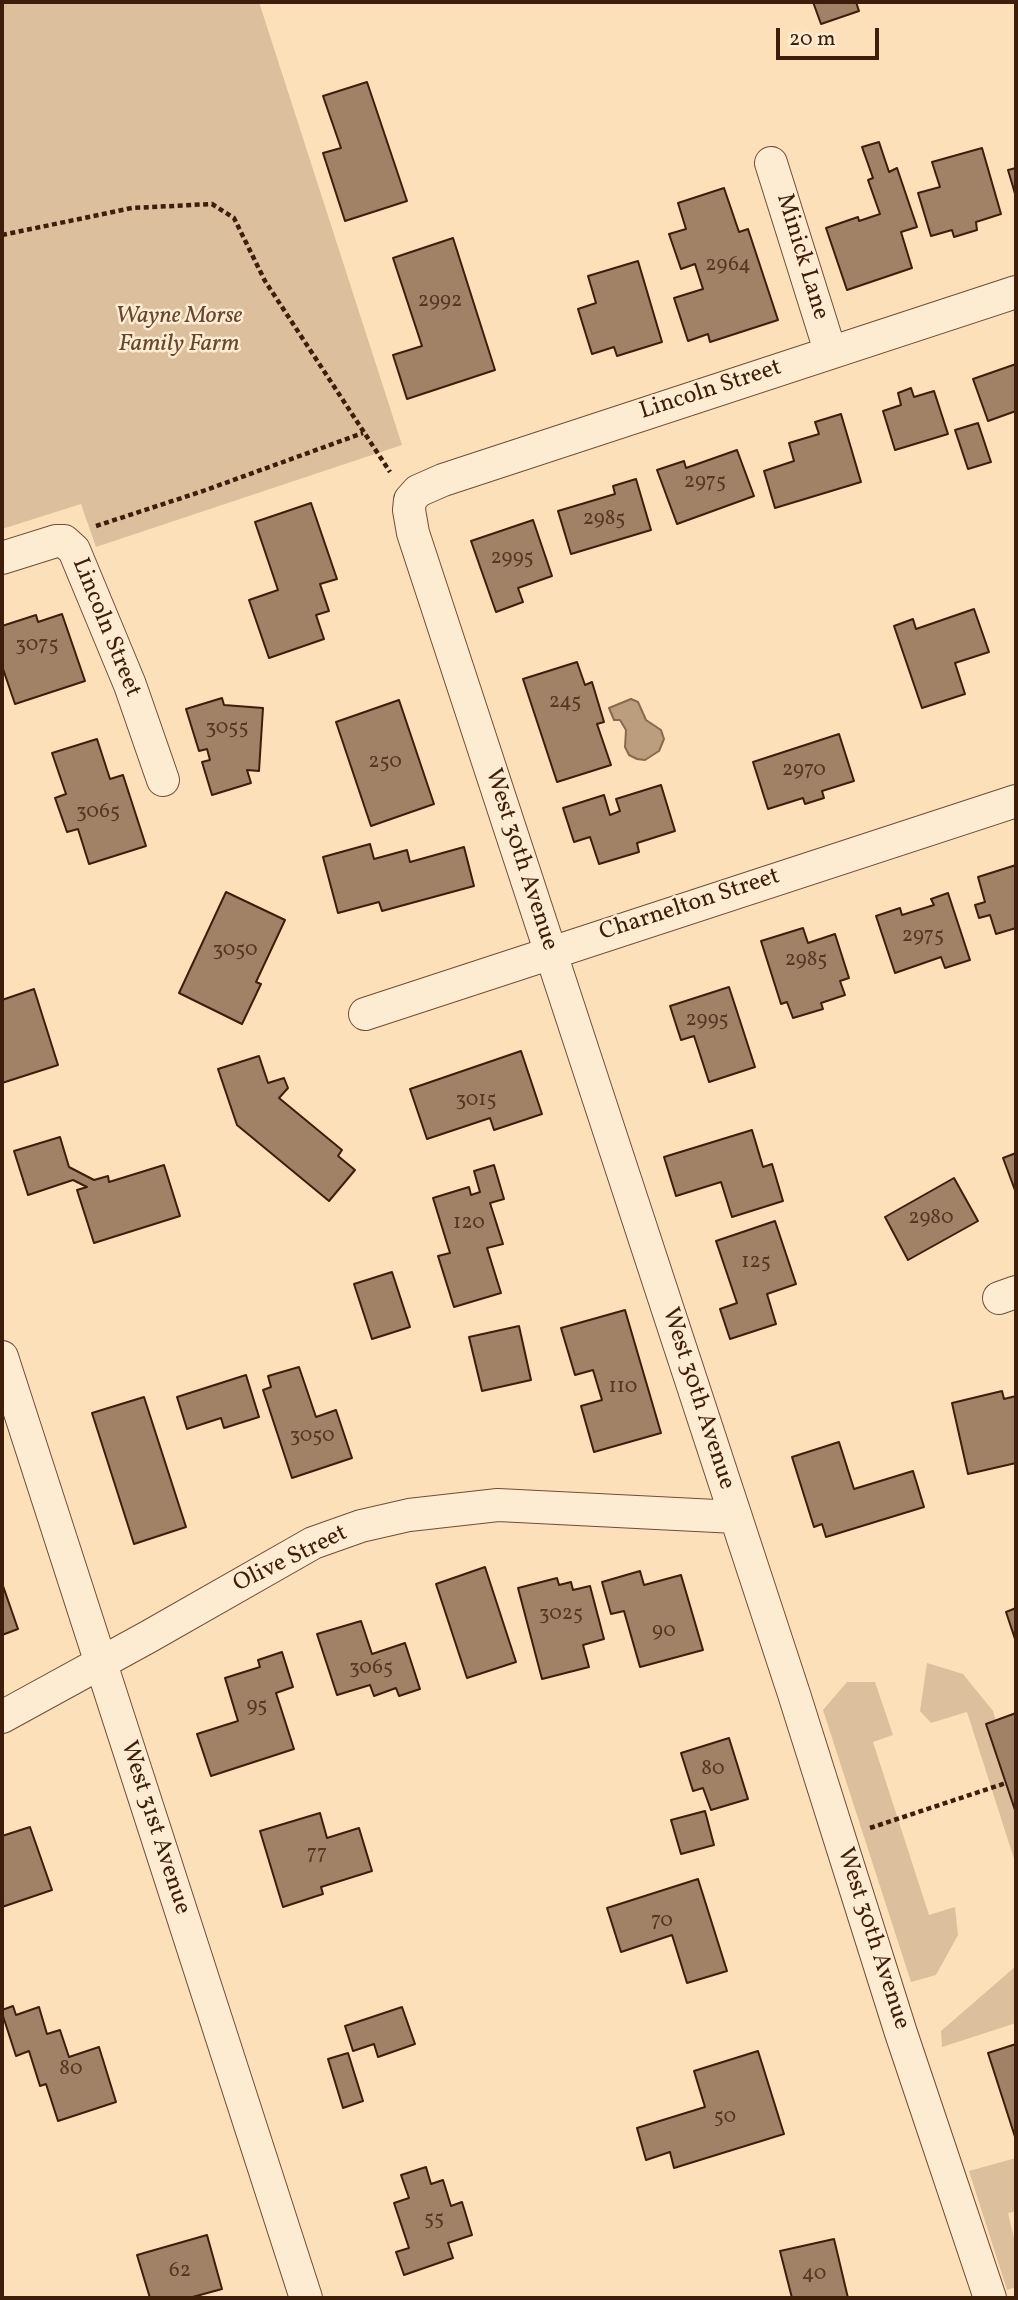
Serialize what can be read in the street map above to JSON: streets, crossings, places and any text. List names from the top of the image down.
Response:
{
  "streets": {
    "street": [
      "Minick Lane",
      "Lincoln Street",
      "West 30th Avenue",
      "Charnelton Street",
      "Olive Street",
      "West 31st Avenue"
    ]
  },
  "crossings": [
    ["Minick Lane", "Lincoln Street"],
    ["Lincoln Street", "West 30th Avenue"],
    ["West 30th Avenue", "Charnelton Street"],
    ["West 30th Avenue", "Olive Street"],
    ["Olive Street", "West 31st Avenue"]
  ],
  "parks": ["Wayne Morse Family Farm"],
  "house_numbers": [
    "2964",
    "2992",
    "2975",
    "2985",
    "2995",
    "3075",
    "245",
    "3055",
    "250",
    "2970",
    "3065",
    "2975",
    "3050",
    "2985",
    "2995",
    "3015",
    "2980",
    "120",
    "125",
    "110",
    "3050",
    "3025",
    "90",
    "3065",
    "95",
    "80",
    "77",
    "70",
    "80",
    "50",
    "55",
    "62",
    "40"
  ],
  "scale_bar": "20 m"
}
